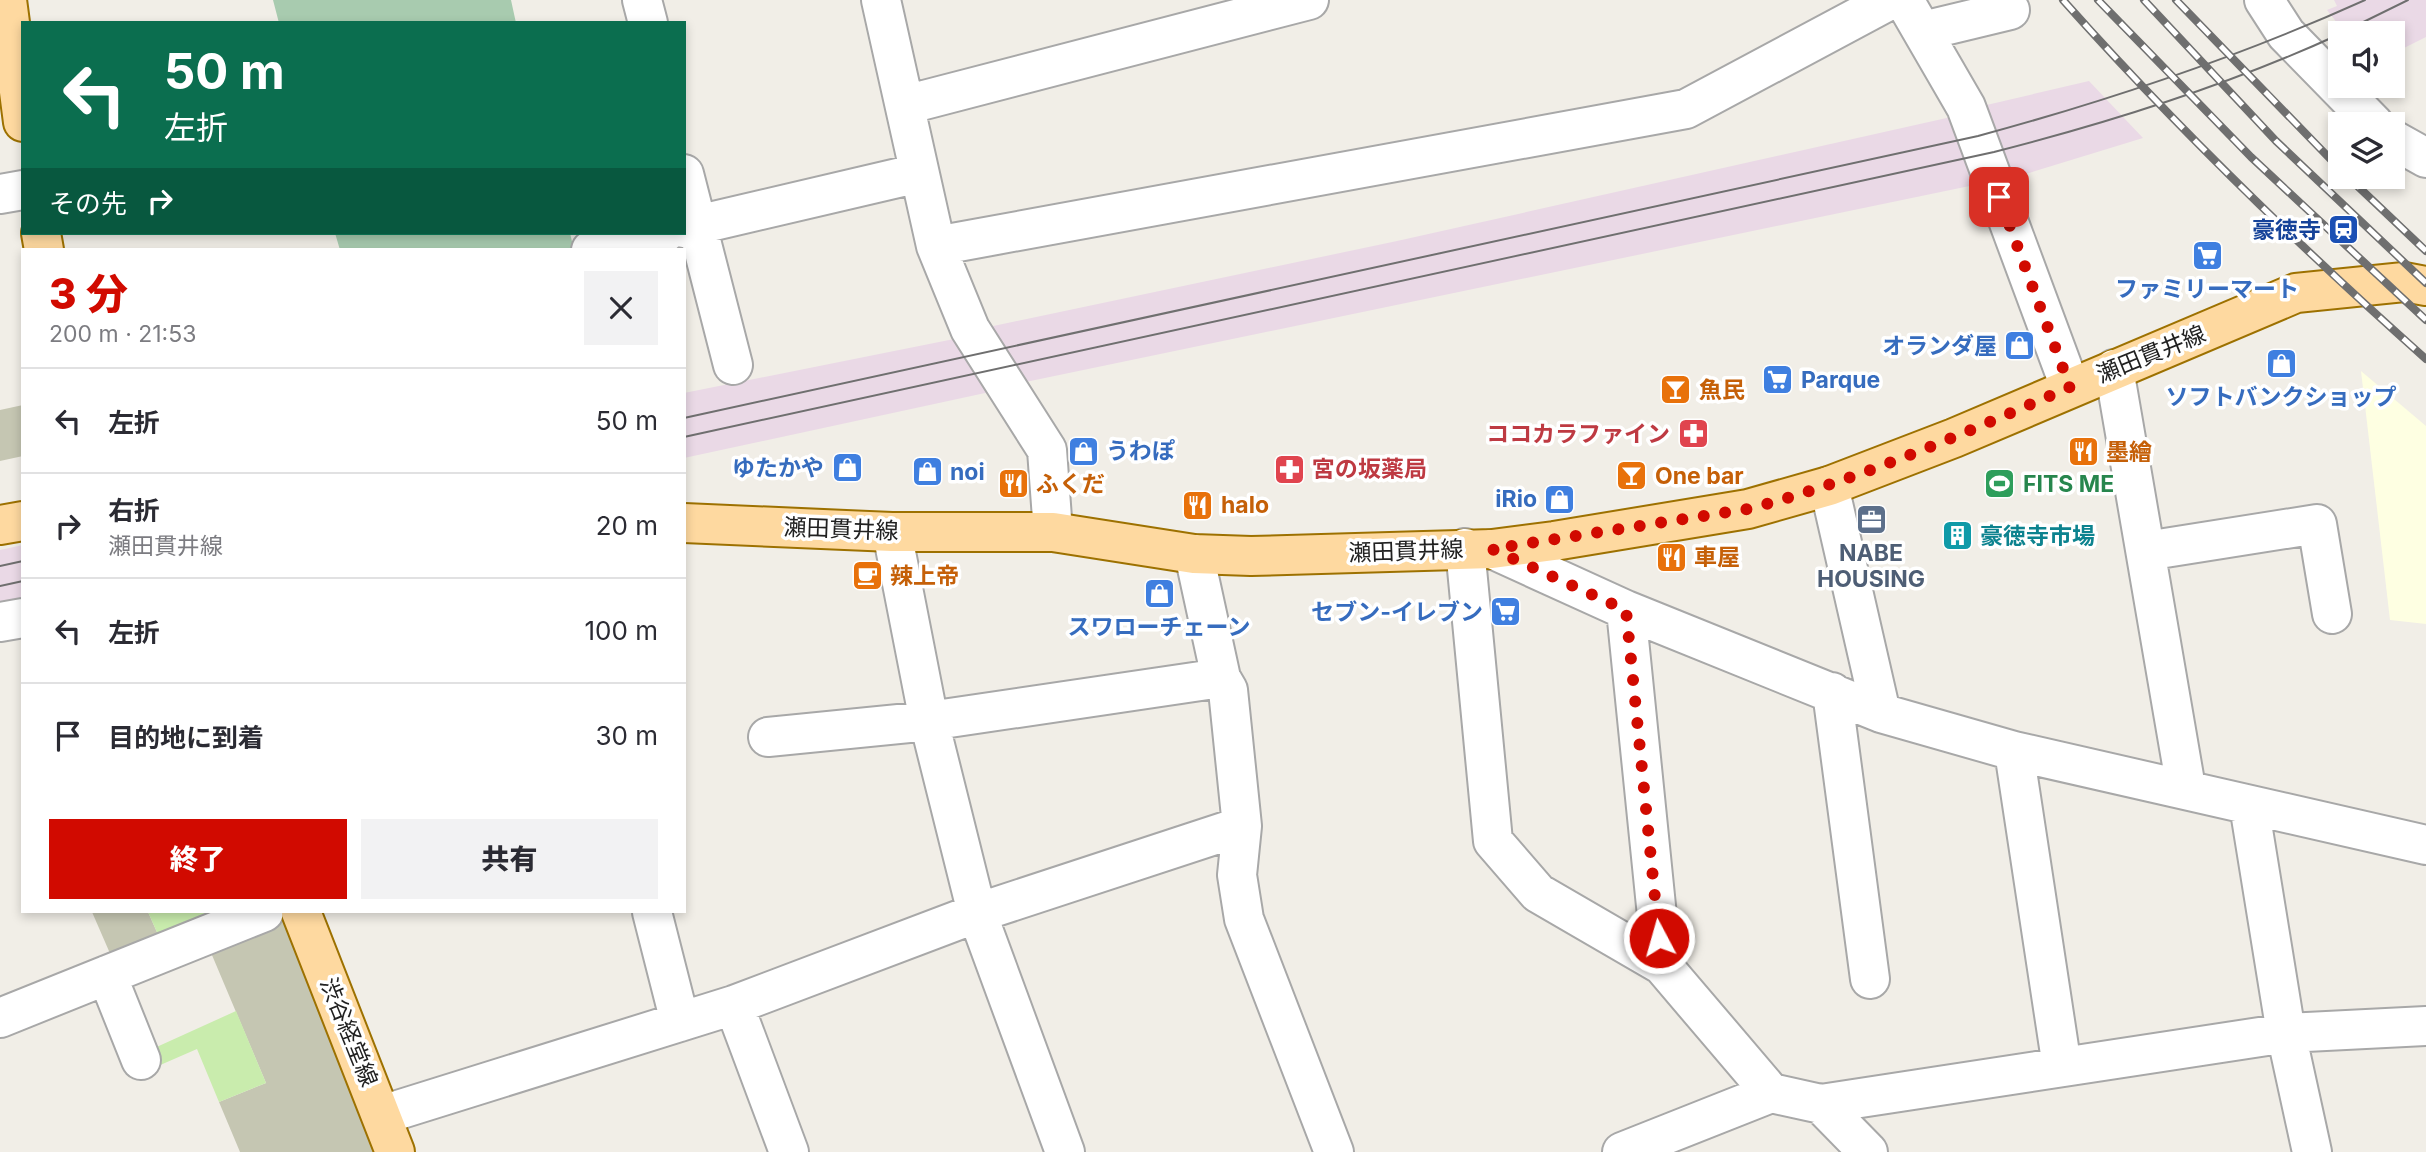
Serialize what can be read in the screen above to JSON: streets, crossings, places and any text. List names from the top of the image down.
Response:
{
  "streets": {
    "main road": ["瀬田貫井線", "渋谷経堂線"]
  },
  "places": {
    "station": ["豪徳寺"],
    "supermarket": ["ファミリーマート", "Parque", "セブン-イレブン"],
    "shop": [
      "オランダ屋",
      "ソフトバンクショップ",
      "うわぽ",
      "ゆたかや",
      "noi",
      "iRio",
      "スワローチェーン"
    ],
    "bar": ["魚民", "One bar"],
    "pharmacy": ["ココカラファイン", "宮の坂薬局"],
    "restaurant": [
      "墨繪",
      "ふくだ",
      "halo",
      "車屋"
    ],
    "sports": ["FITS ME"],
    "office": ["NABE HOUSING"],
    "building": ["豪徳寺市場"],
    "cafe": ["辣上帝"]
  },
  "page": {
    "turn": ["50 m", "左折"],
    "then": "その先",
    "heading": ["3 分", "200 m · 21:53"],
    "list": [
      {
        "name": "左折",
        "value": "50 m"
      },
      {
        "name": "右折",
        "note": "瀬田貫井線",
        "value": "20 m"
      },
      {
        "name": "左折",
        "value": "100 m"
      },
      {
        "name": "目的地に到着",
        "value": "30 m"
      }
    ],
    "buttons": ["終了", "共有"]
  }
}
